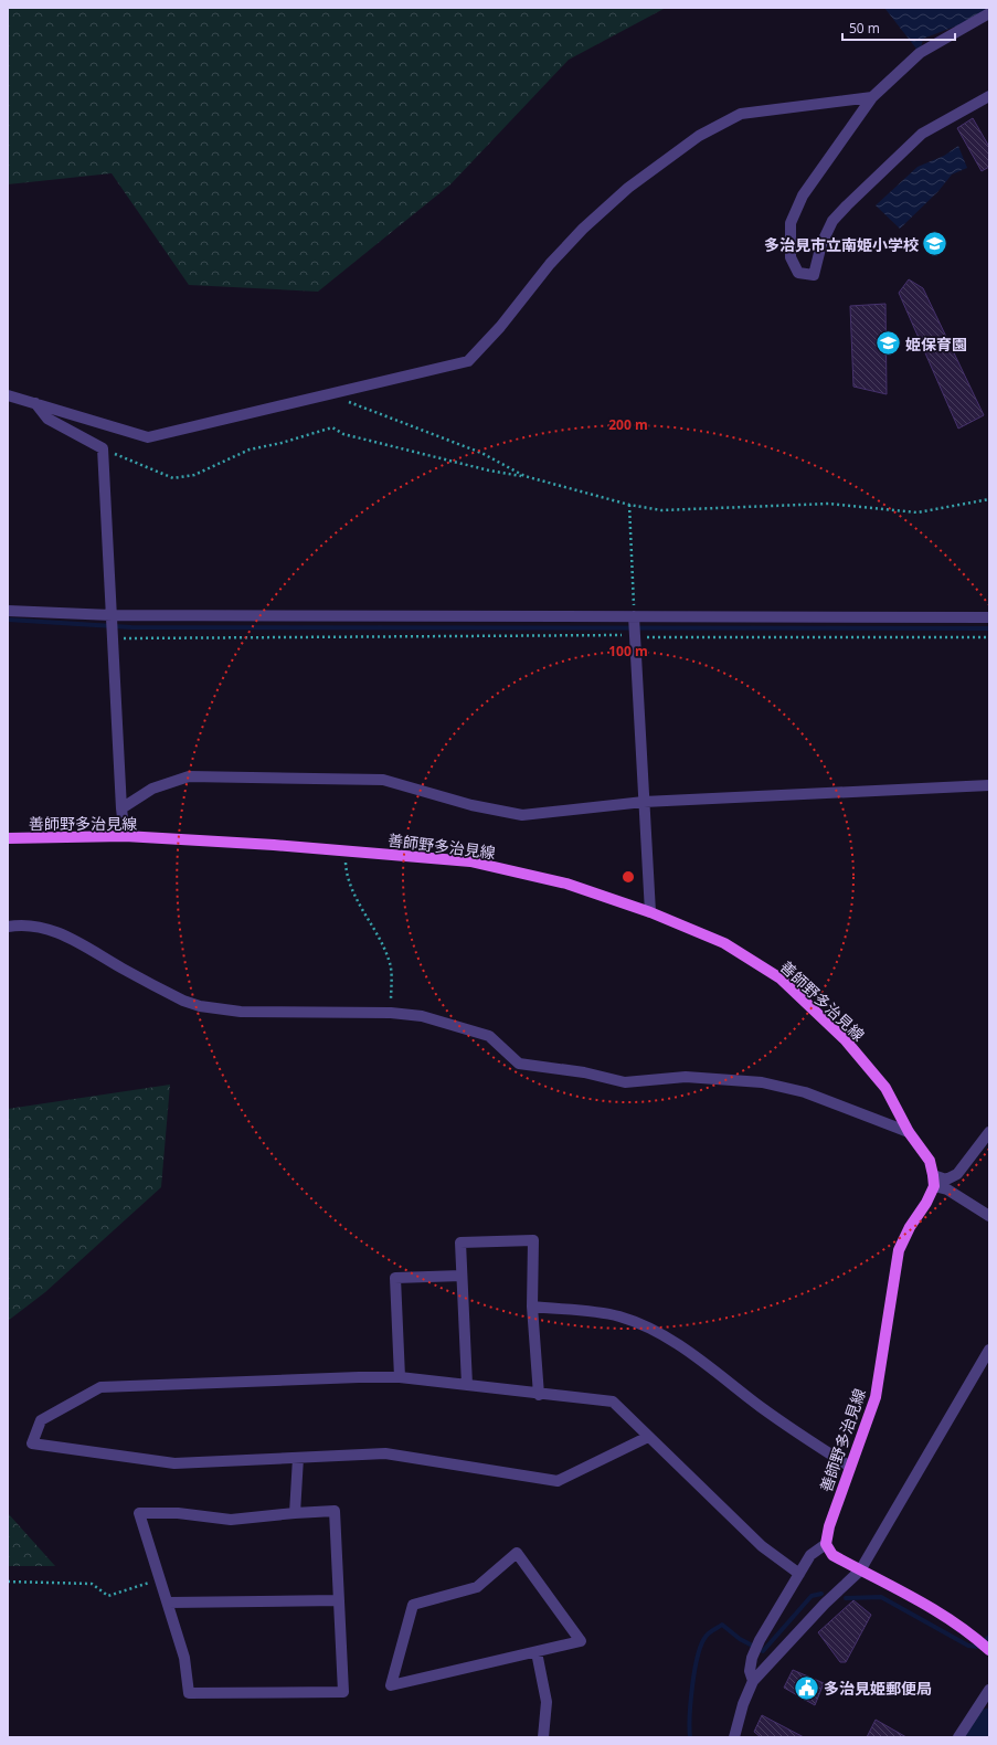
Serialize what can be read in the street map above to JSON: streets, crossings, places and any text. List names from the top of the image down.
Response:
{
  "streets": {
    "main road": ["善師野多治見線"]
  },
  "places": {
    "school or university": ["多治見市立南姫小学校", "姫保育園"],
    "public building": ["多治見姫郵便局"]
  },
  "scale_bar": "50 m",
  "rings": ["200 m", "100 m"]
}
